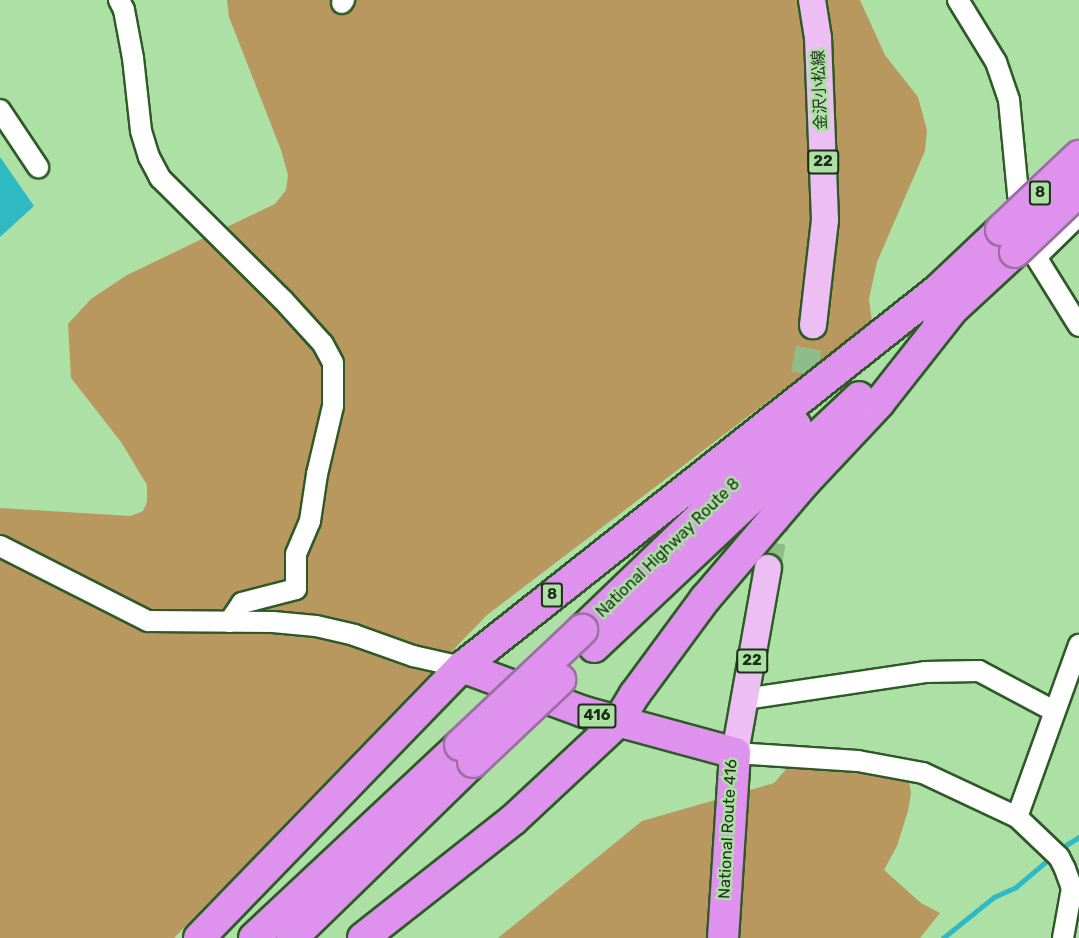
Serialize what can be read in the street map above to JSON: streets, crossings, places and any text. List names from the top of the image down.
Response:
{
  "streets": {
    "highway": [
      "8",
      "National Highway Route 8",
      "416",
      "National Route 416"
    ],
    "main road": ["金沢小松線", "22"]
  },
  "crossings": [
    ["22", "National Route 416"],
    ["8", "National Highway Route 8"],
    ["8", "National Route 416"]
  ]
}
